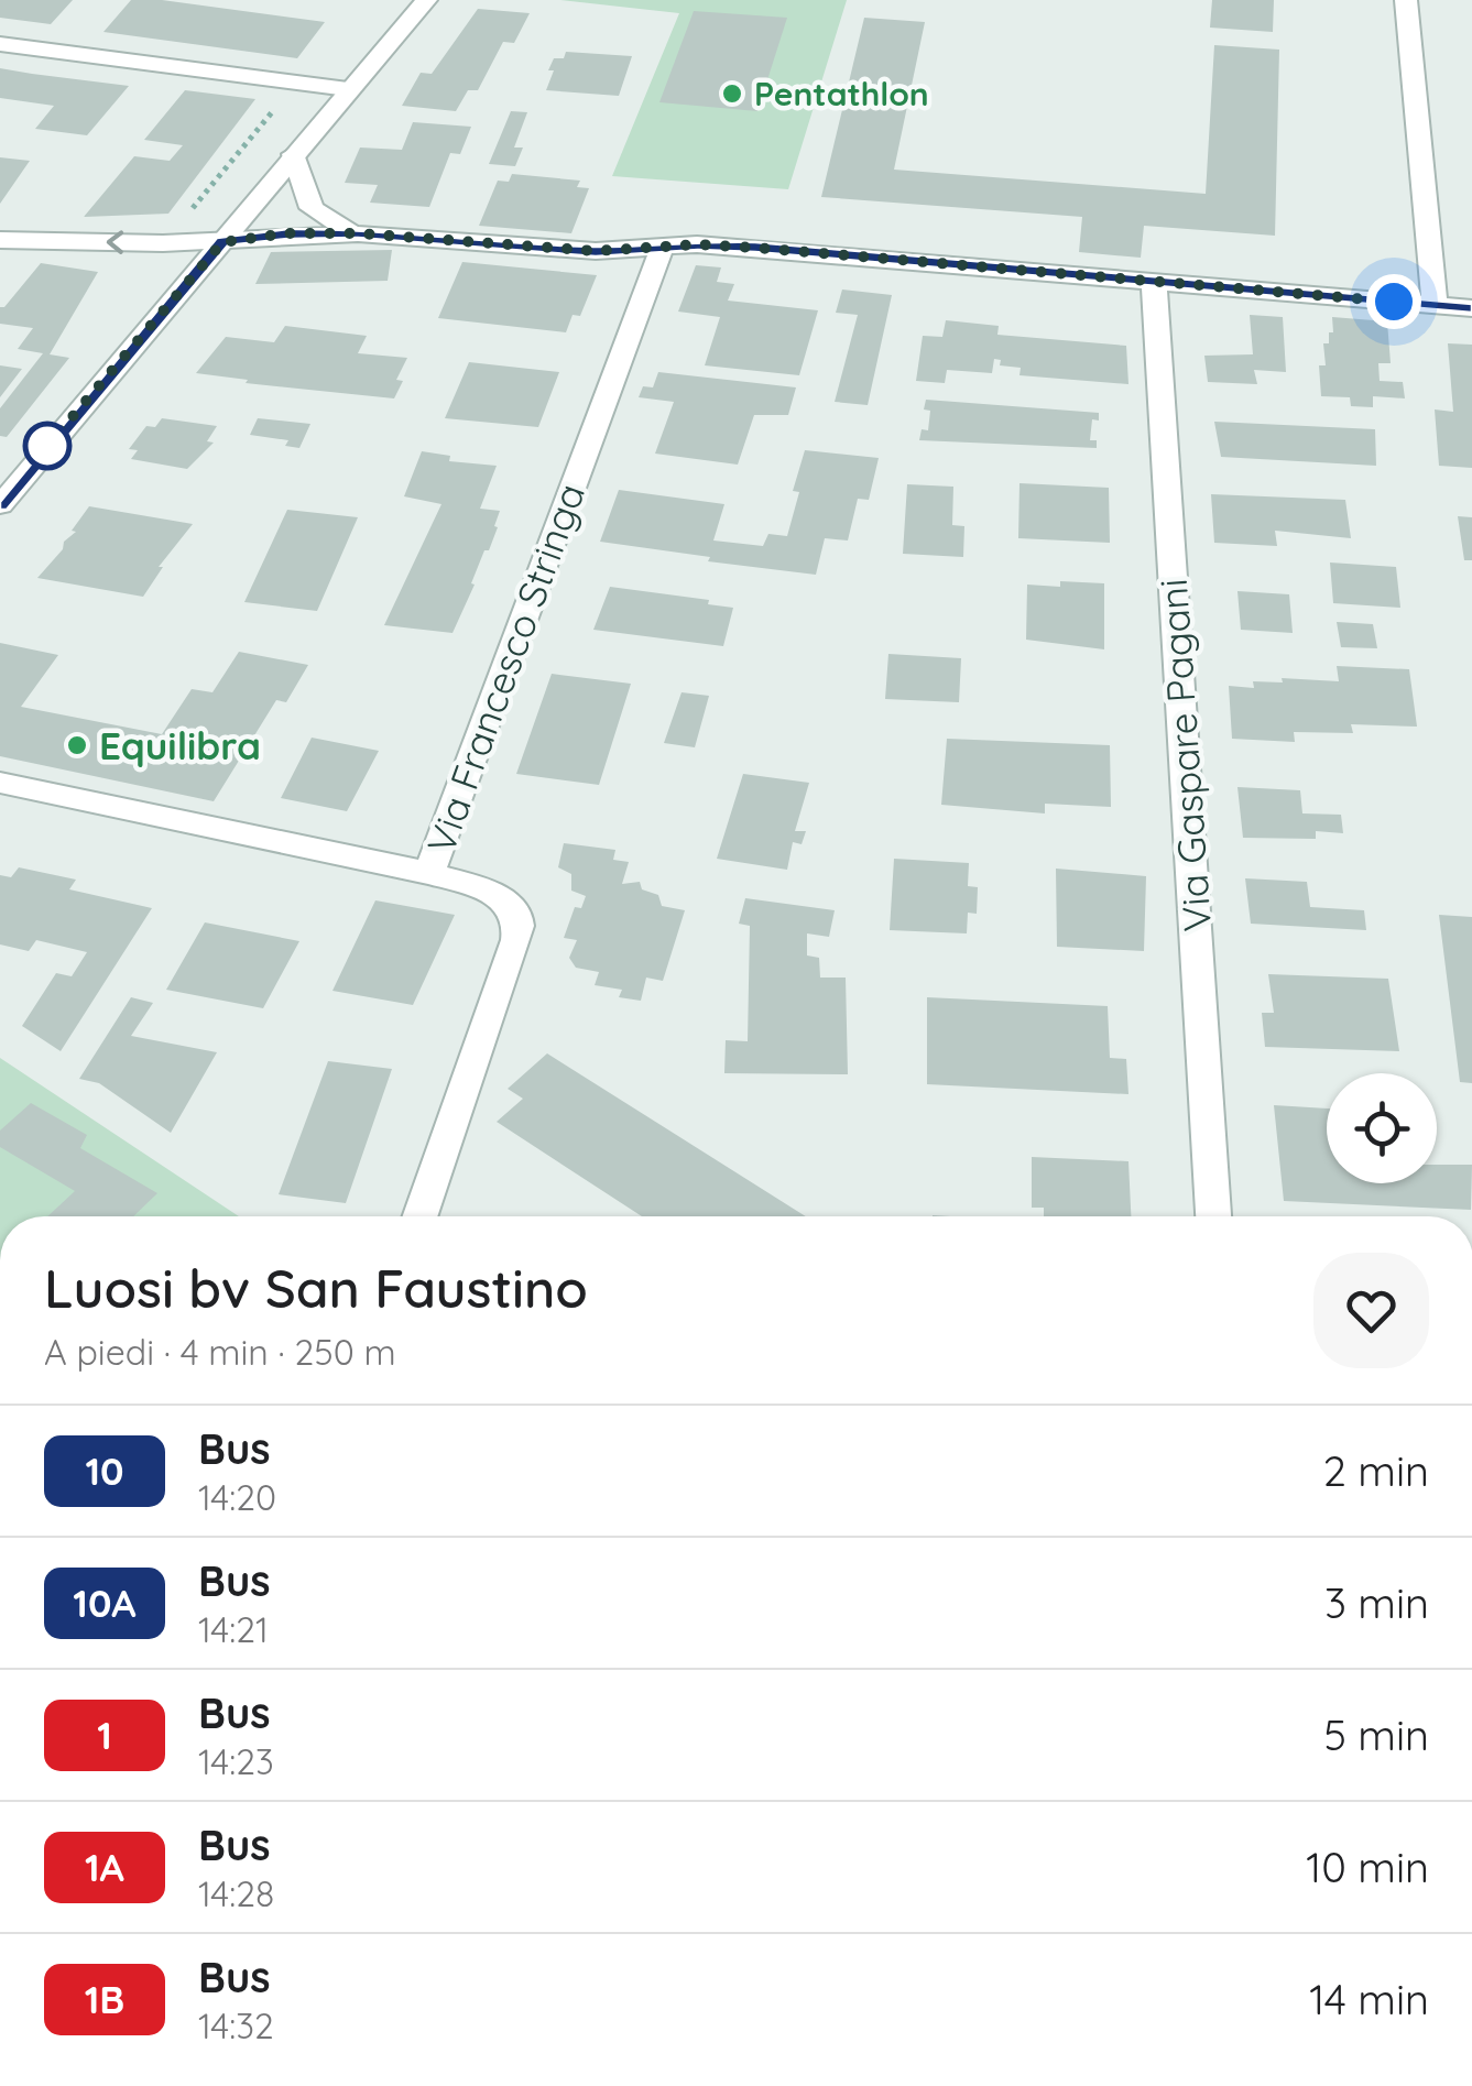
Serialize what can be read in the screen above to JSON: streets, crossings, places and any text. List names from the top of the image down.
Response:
{
  "streets": {
    "street": ["Via Francesco Stringa", "Via Gaspare Pagani"]
  },
  "places": ["Pentathlon", "Equilibra"],
  "lines": ["bus line 10"],
  "page": {
    "heading": ["Luosi bv San Faustino", "A piedi · 4 min · 250 m"],
    "list": [
      {
        "mark": "10",
        "name": "Bus",
        "note": "14:20",
        "value": "2 min"
      },
      {
        "mark": "10A",
        "name": "Bus",
        "note": "14:21",
        "value": "3 min"
      },
      {
        "mark": "1",
        "name": "Bus",
        "note": "14:23",
        "value": "5 min"
      },
      {
        "mark": "1A",
        "name": "Bus",
        "note": "14:28",
        "value": "10 min"
      },
      {
        "mark": "1B",
        "name": "Bus",
        "note": "14:32",
        "value": "14 min"
      }
    ]
  }
}
